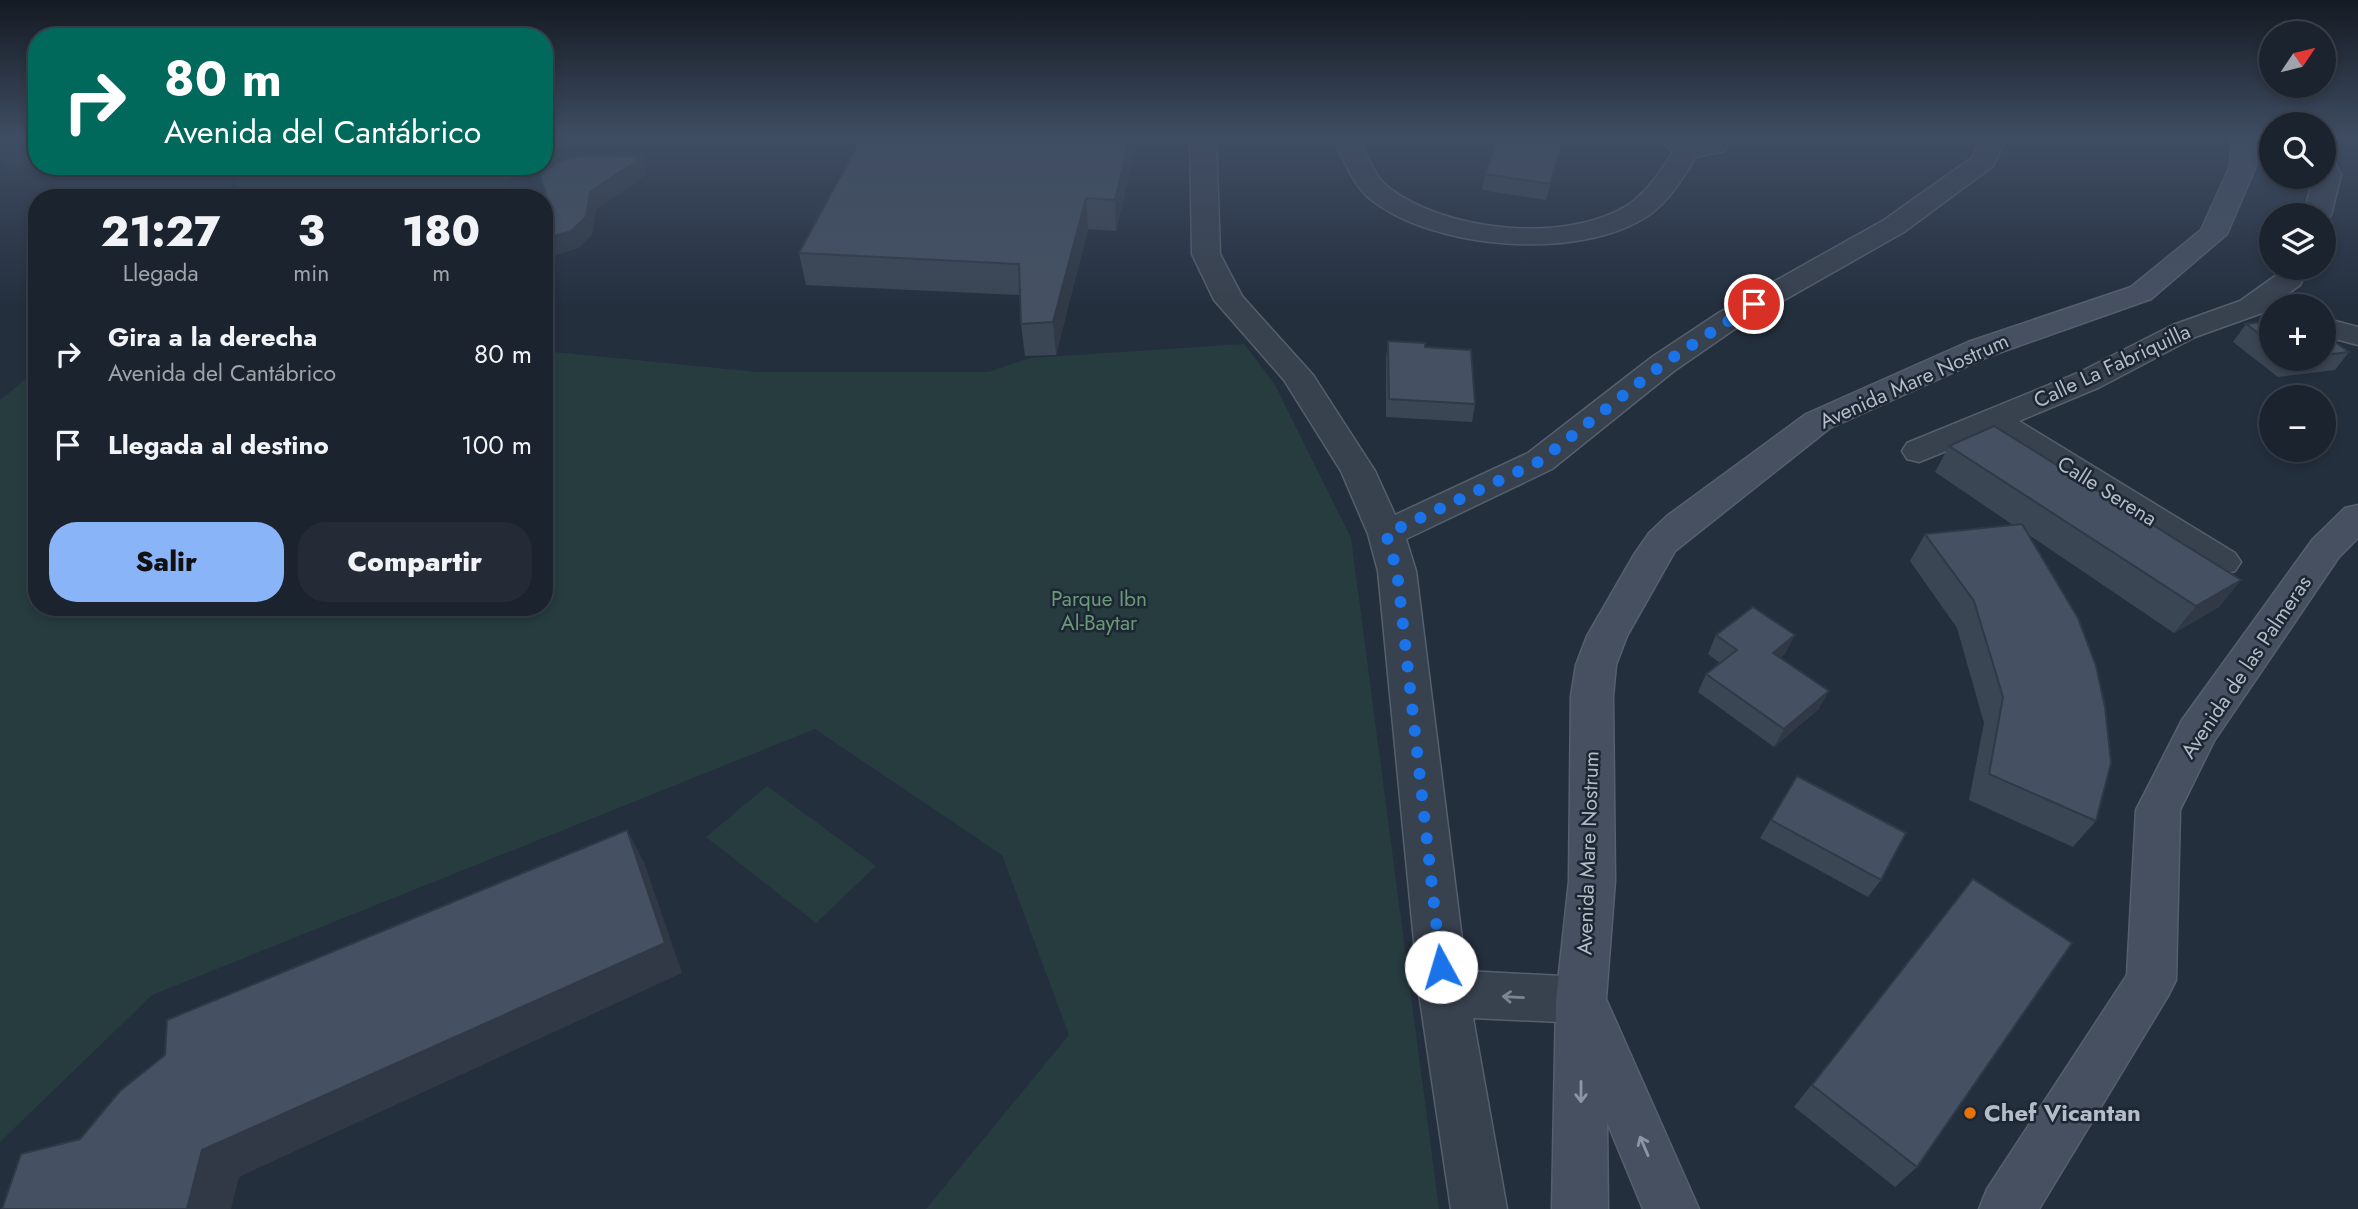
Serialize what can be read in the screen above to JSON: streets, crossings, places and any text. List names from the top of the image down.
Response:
{
  "streets": {
    "street": [
      "Calle La Fabriquilla",
      "Avenida Mare Nostrum",
      "Calle Serena",
      "Avenida de las Palmeras"
    ]
  },
  "crossings": [
    ["Calle La Fabriquilla", "Calle Serena"]
  ],
  "parks": ["Parque Ibn Al-Baytar"],
  "places": ["Chef Vicantan"],
  "north": "top right",
  "page": {
    "map_buttons": ["+", "−"],
    "turn": ["80 m", "Avenida del Cantábrico"],
    "eta": [
      "21:27",
      "Llegada",
      "3",
      "min",
      "180",
      "m"
    ],
    "list": [
      {
        "name": "Gira a la derecha",
        "note": "Avenida del Cantábrico",
        "value": "80 m"
      },
      {
        "name": "Llegada al destino",
        "value": "100 m"
      }
    ],
    "buttons": ["Salir", "Compartir"]
  }
}
